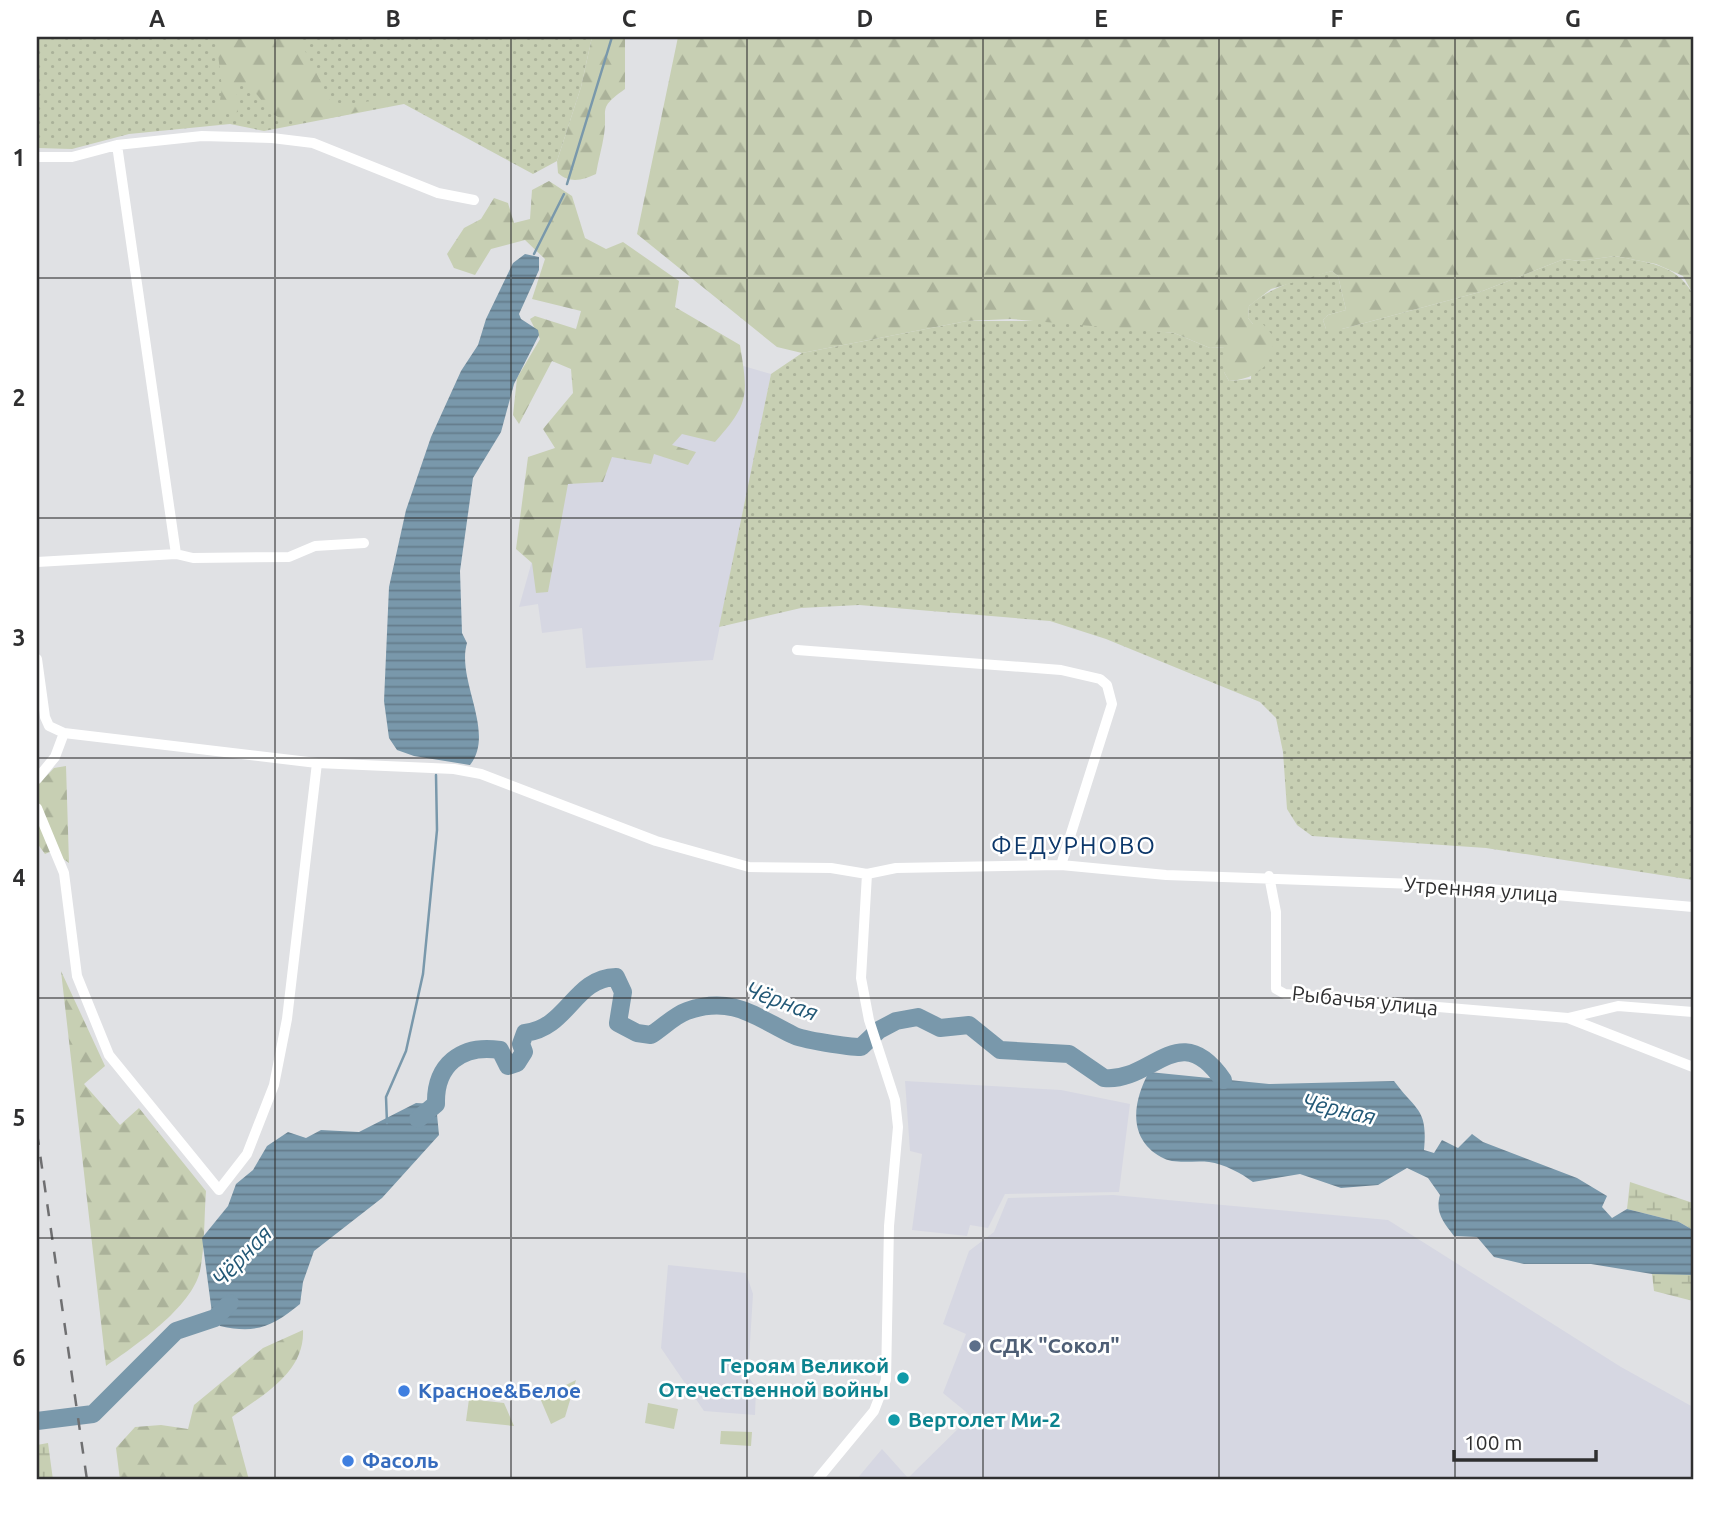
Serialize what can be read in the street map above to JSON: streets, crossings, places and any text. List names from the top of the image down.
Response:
{
  "streets": {
    "street": ["Утренняя улица", "Рыбачья улица"]
  },
  "crossings": [
    ["Утренняя улица", "Рыбачья улица"]
  ],
  "districts": ["ФЕДУРНОВО"],
  "water": ["Чёрная"],
  "places": [
    "СДК \"Сокол\"",
    "Героям Великой Отечественной войны",
    "Красное&Белое",
    "Вертолет Ми-2",
    "Фасоль"
  ],
  "scale_bar": "100 m",
  "grid": {
    "columns": [
      "A",
      "B",
      "C",
      "D",
      "E",
      "F",
      "G"
    ],
    "rows": [
      "1",
      "2",
      "3",
      "4",
      "5",
      "6"
    ]
  }
}
